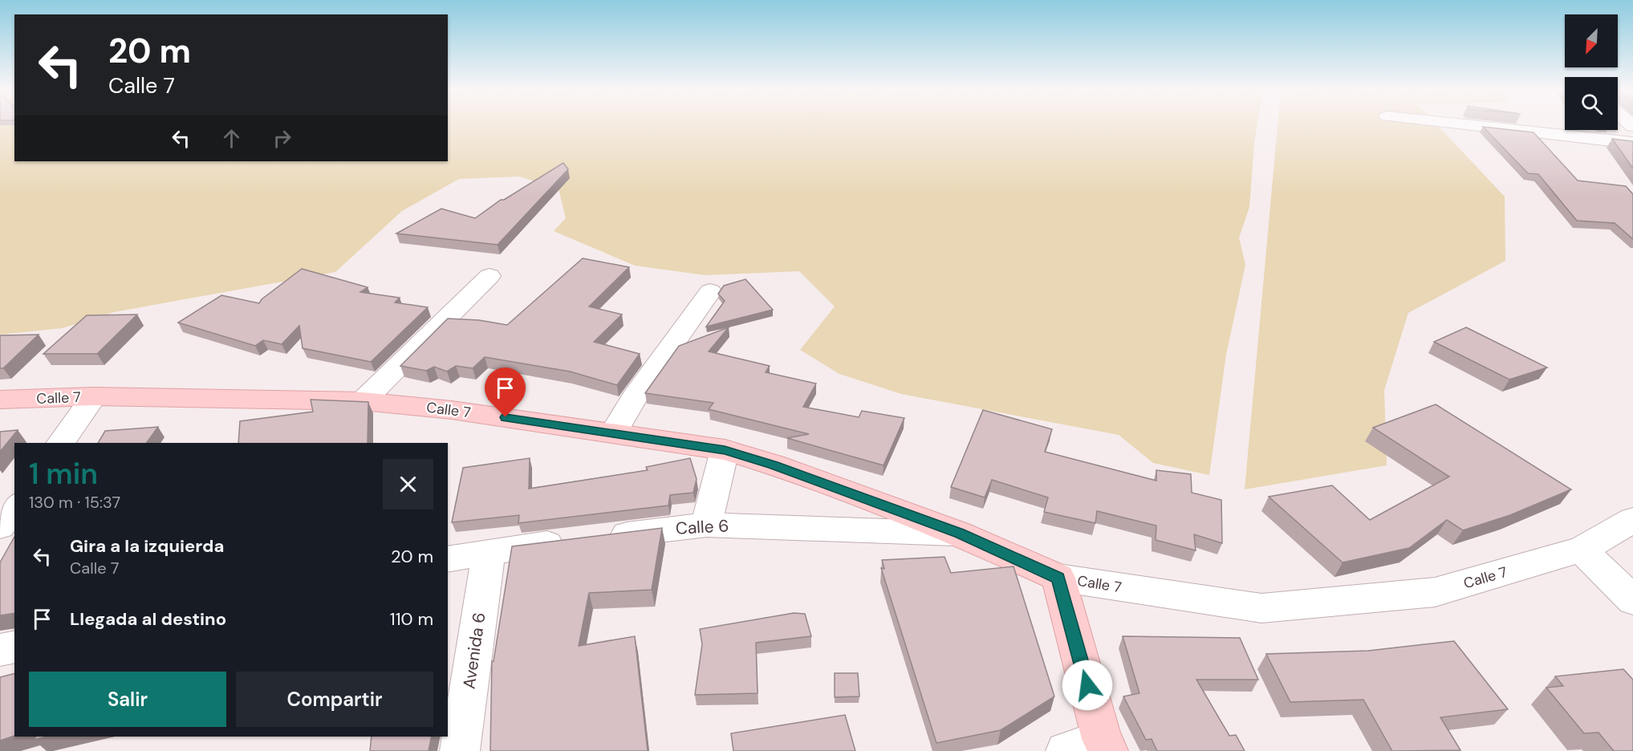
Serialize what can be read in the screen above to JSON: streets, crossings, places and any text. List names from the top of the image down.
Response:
{
  "streets": {
    "main road": ["Calle 7"],
    "street": ["Calle 6", "Avenida 6"]
  },
  "crossings": [
    ["Calle 7", "Calle 6"],
    ["Calle 6", "Avenida 6"]
  ],
  "north": "bottom left",
  "page": {
    "turn": ["20 m", "Calle 7"],
    "heading": ["1 min", "130 m · 15:37"],
    "list": [
      {
        "name": "Gira a la izquierda",
        "note": "Calle 7",
        "value": "20 m"
      },
      {
        "name": "Llegada al destino",
        "value": "110 m"
      }
    ],
    "buttons": ["Salir", "Compartir"]
  }
}
